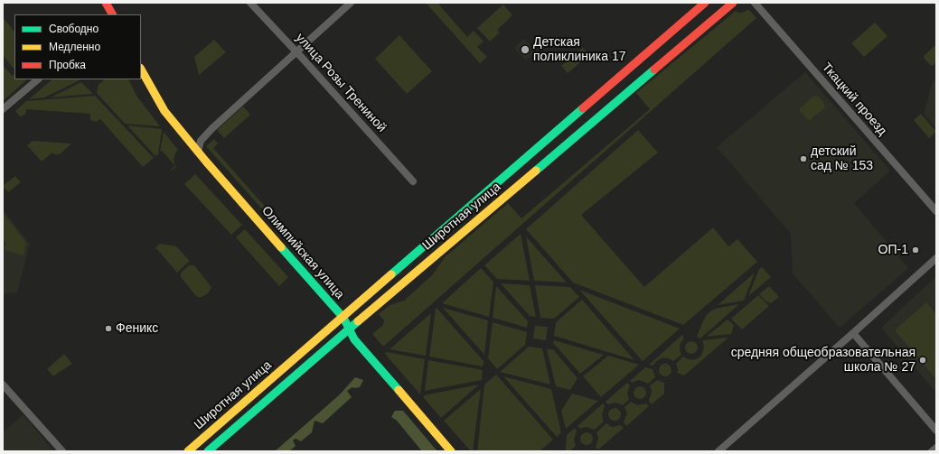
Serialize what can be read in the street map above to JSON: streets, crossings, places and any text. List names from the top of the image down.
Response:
{
  "streets": {
    "main road": ["Широтная улица", "Олимпийская улица"],
    "street": ["улица Розы Трениной", "Ткацкий проезд"]
  },
  "crossings": [
    ["Широтная улица", "Олимпийская улица"]
  ],
  "places": [
    "Детская поликлиника 17",
    "детский сад № 153",
    "ОП-1",
    "Феникс",
    "средняя общеобразовательная школа № 27"
  ],
  "legend": ["Свободно", "Медленно", "Пробка"]
}
